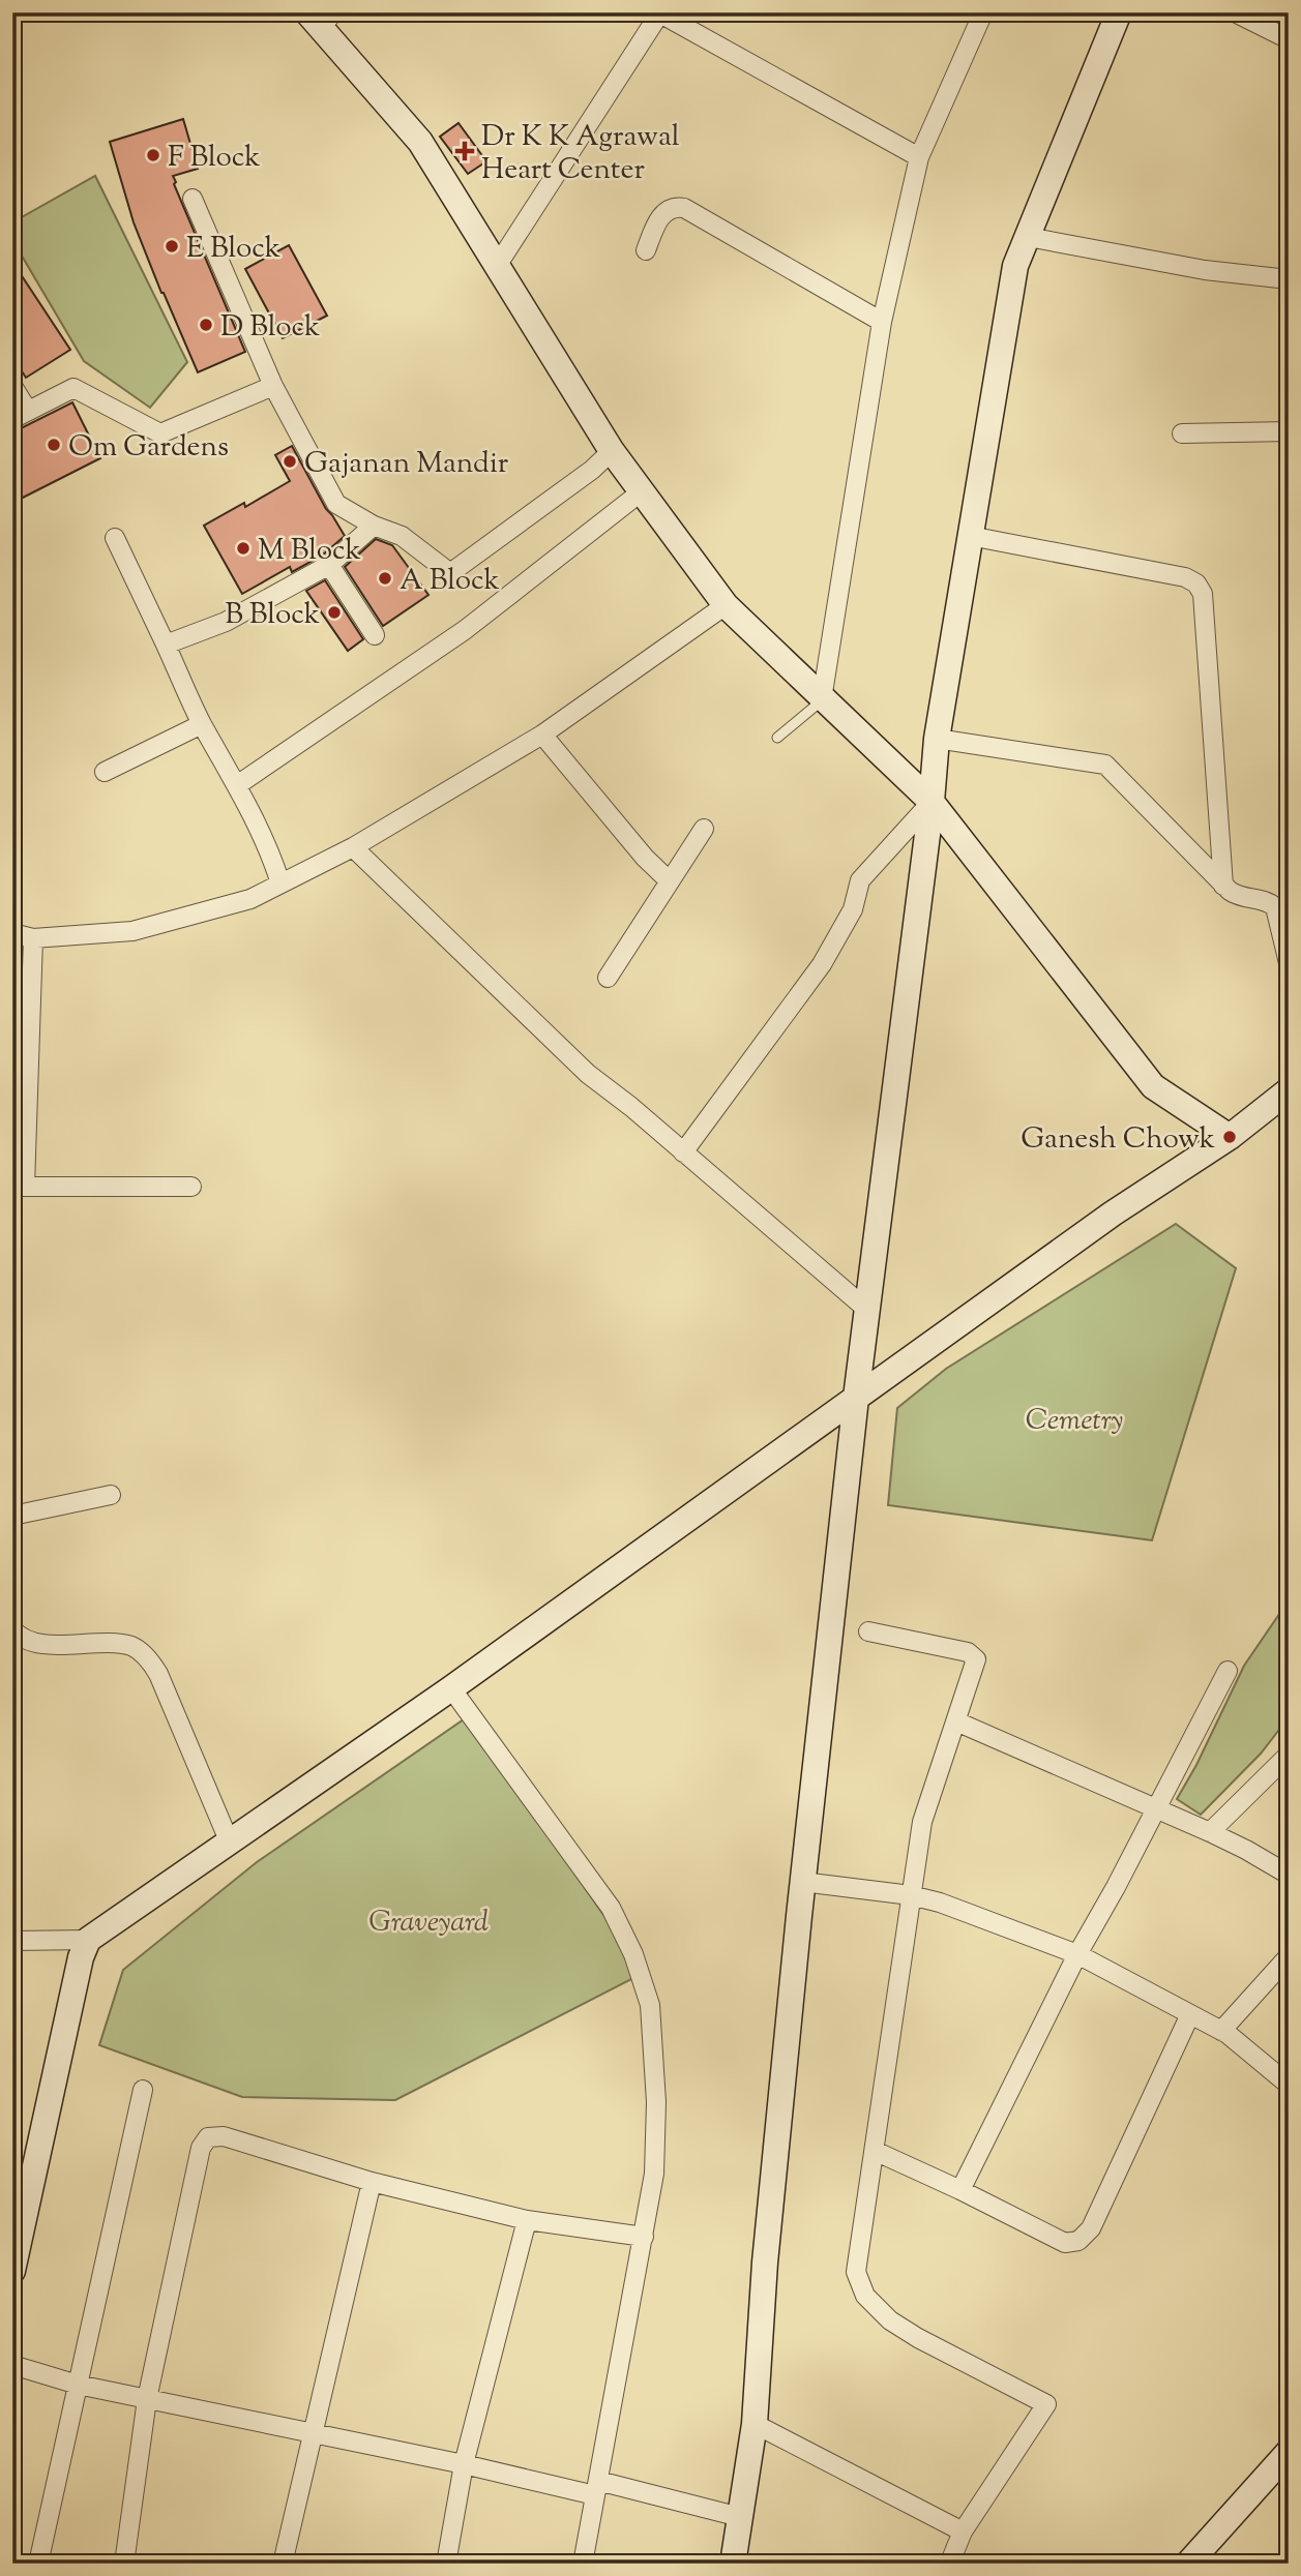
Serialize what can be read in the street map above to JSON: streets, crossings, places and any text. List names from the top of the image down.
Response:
{
  "parks": ["Cemetry", "Graveyard"],
  "places": {
    "health": ["Dr K K Agrawal Heart Center"],
    "other": [
      "F Block",
      "E Block",
      "D Block",
      "Om Gardens",
      "Gajanan Mandir",
      "M Block",
      "A Block",
      "B Block",
      "Ganesh Chowk"
    ]
  }
}
